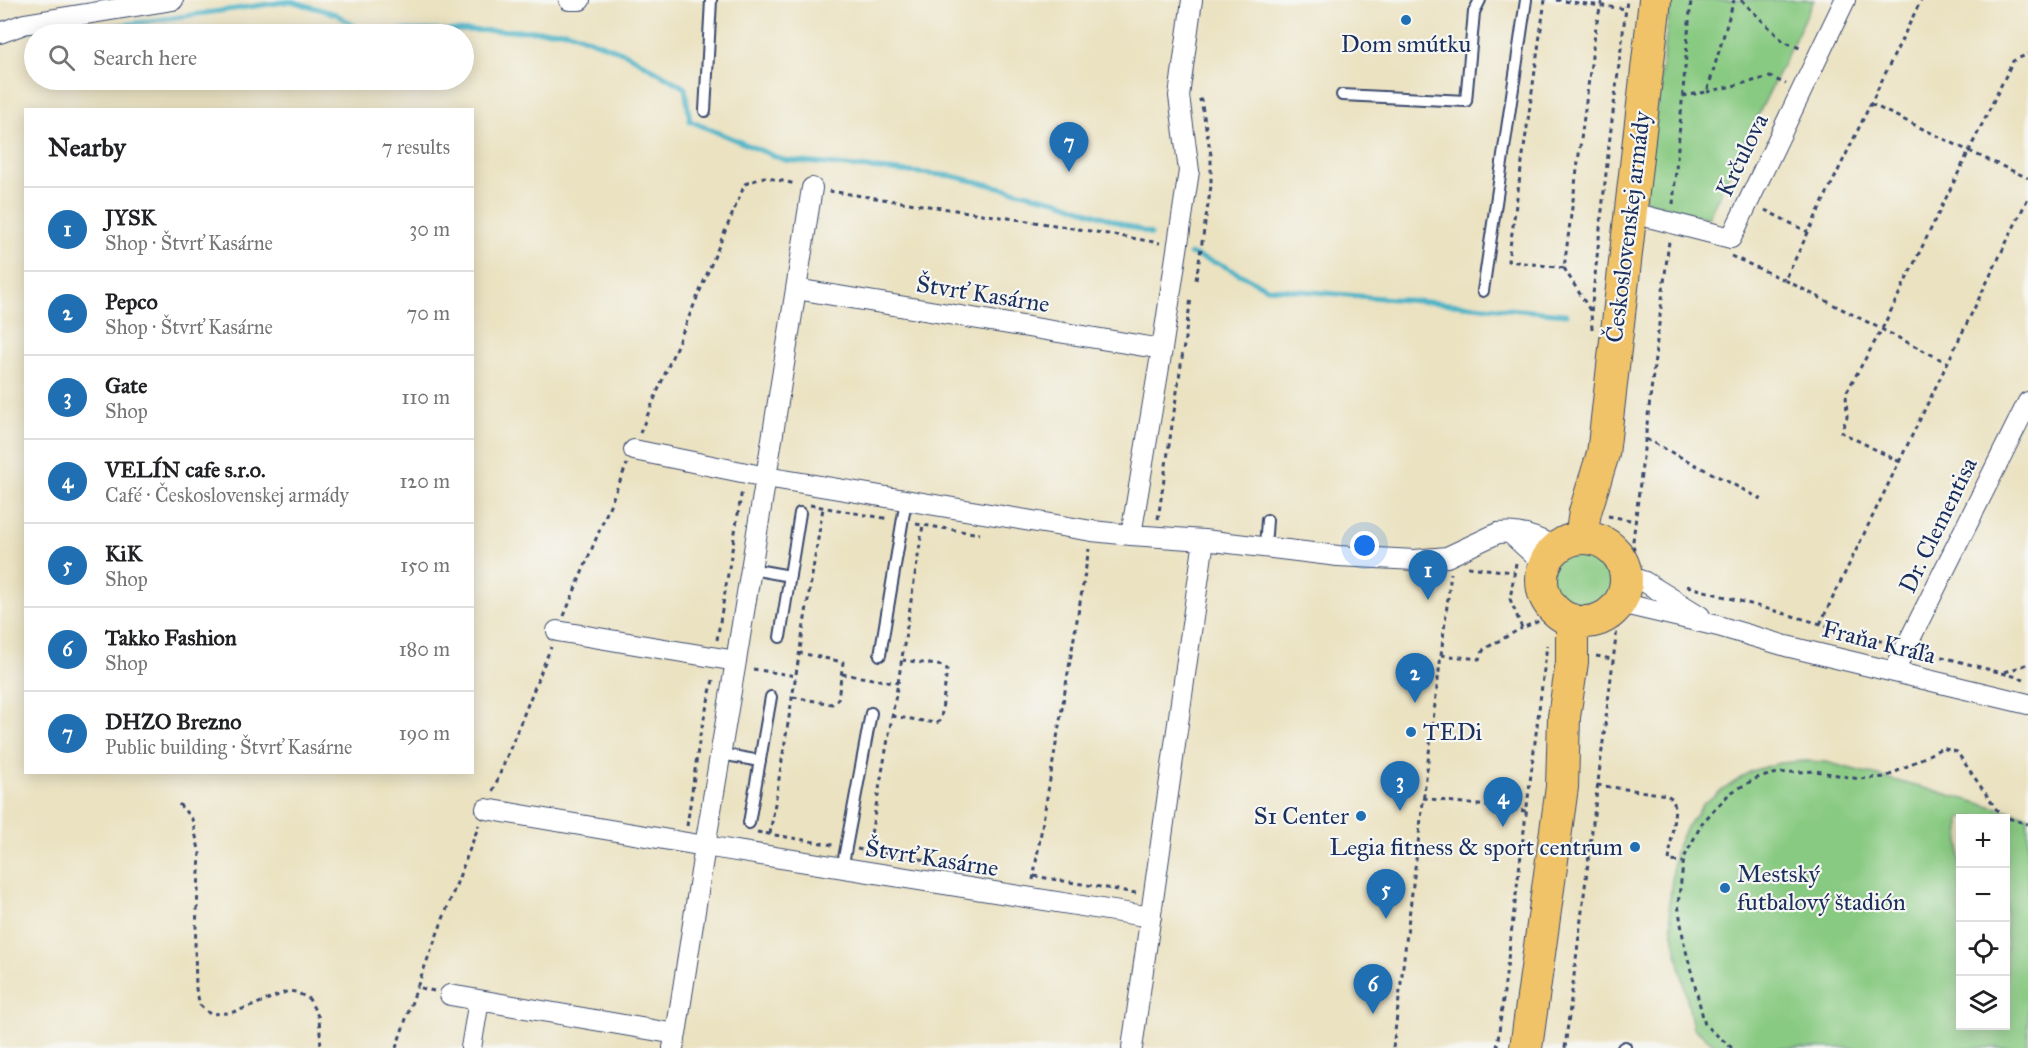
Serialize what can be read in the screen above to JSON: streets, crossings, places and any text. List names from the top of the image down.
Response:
{
  "streets": {
    "main road": ["Československej armády"],
    "street": [
      "Krčulova",
      "Štvrť Kasárne",
      "Dr. Clementisa",
      "Fraňa Kráľa"
    ]
  },
  "crossings": [
    ["Krčulova", "Československej armády"],
    ["Československej armády", "Fraňa Kráľa"],
    ["Dr. Clementisa", "Fraňa Kráľa"]
  ],
  "places": [
    "Dom smútku",
    "TEDi",
    "S1 Center",
    "Legia fitness & sport centrum",
    "Mestský futbalový štadión"
  ],
  "page": {
    "search": "Search here",
    "heading": ["Nearby", "7 results"],
    "pins": [
      "7",
      "1",
      "2",
      "3",
      "4",
      "5",
      "6"
    ],
    "list": [
      {
        "mark": "1",
        "name": "JYSK",
        "note": "Shop · Štvrť Kasárne",
        "value": "30 m"
      },
      {
        "mark": "2",
        "name": "Pepco",
        "note": "Shop · Štvrť Kasárne",
        "value": "70 m"
      },
      {
        "mark": "3",
        "name": "Gate",
        "note": "Shop",
        "value": "110 m"
      },
      {
        "mark": "4",
        "name": "VELÍN cafe s.r.o.",
        "note": "Café · Československej armády",
        "value": "120 m"
      },
      {
        "mark": "5",
        "name": "KiK",
        "note": "Shop",
        "value": "150 m"
      },
      {
        "mark": "6",
        "name": "Takko Fashion",
        "note": "Shop",
        "value": "180 m"
      },
      {
        "mark": "7",
        "name": "DHZO Brezno",
        "note": "Public building · Štvrť Kasárne",
        "value": "190 m"
      }
    ],
    "map_buttons": ["+", "−"]
  }
}
